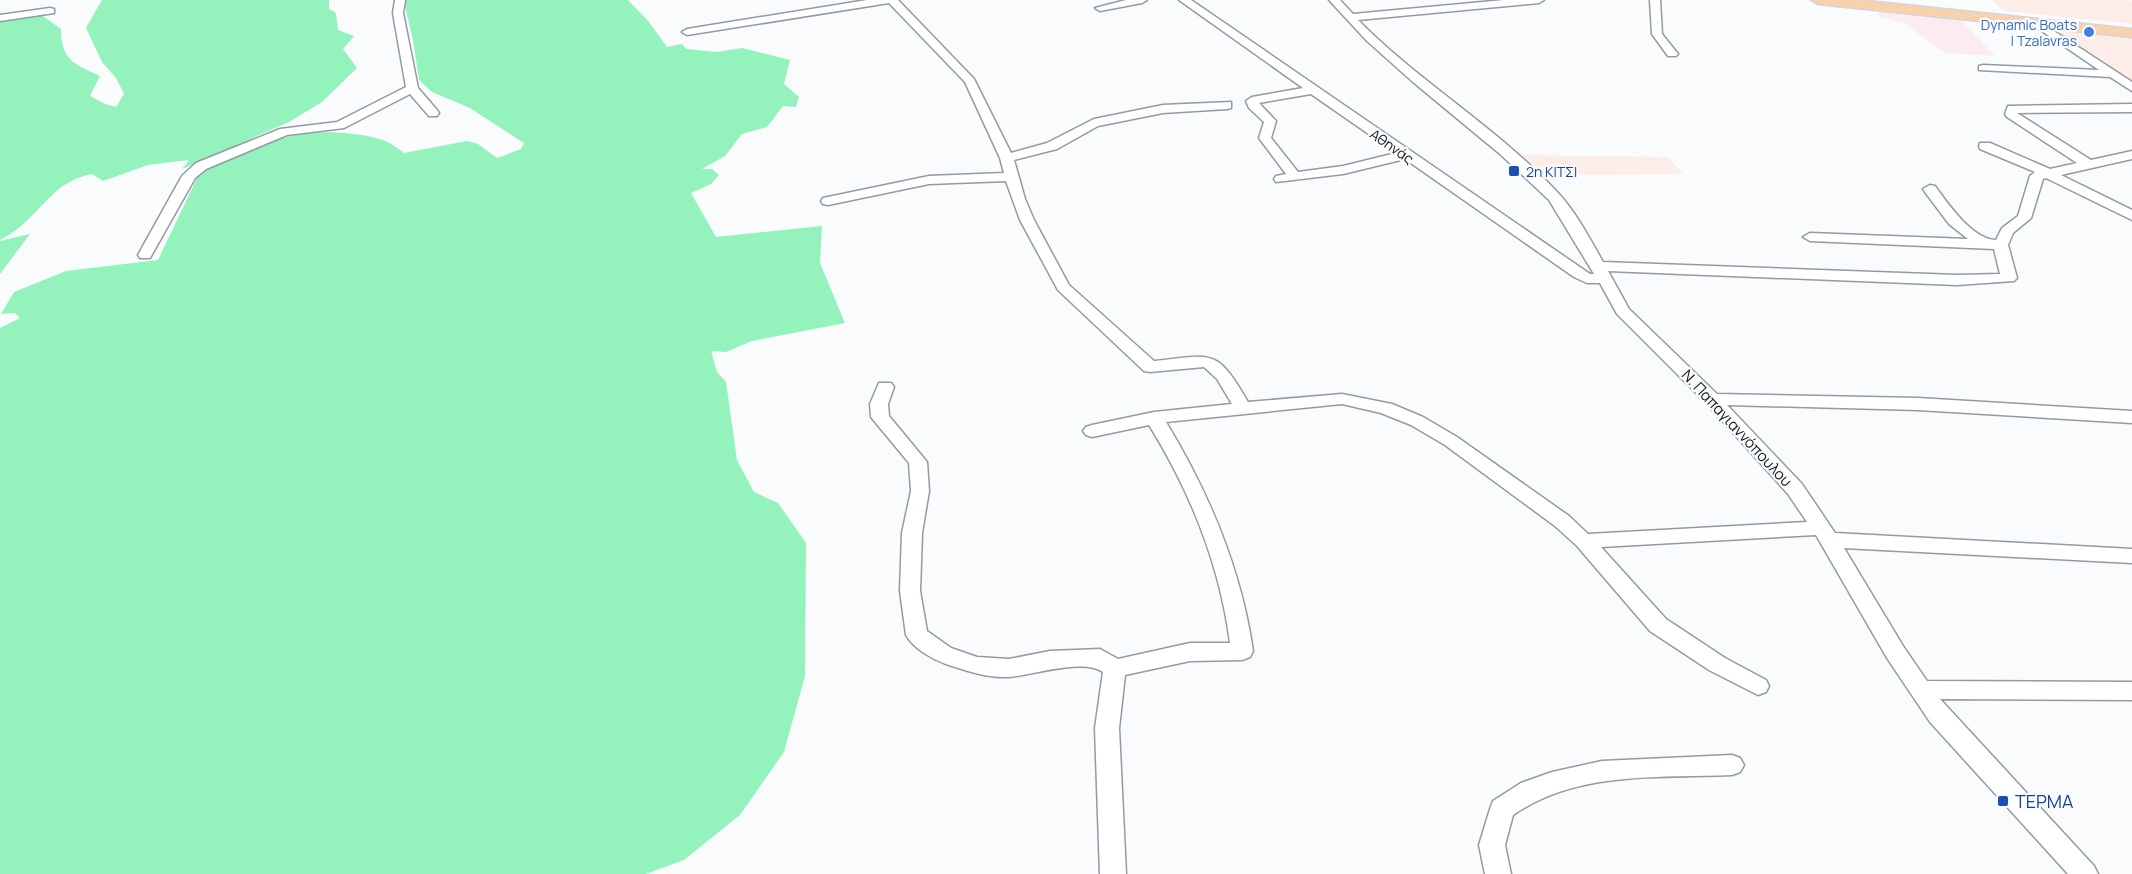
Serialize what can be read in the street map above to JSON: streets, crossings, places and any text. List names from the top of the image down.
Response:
{
  "streets": {
    "street": ["Αθηνάς", "Ν. Παπαγιαννόπουλου"]
  },
  "crossings": [
    ["Αθηνάς", "Ν. Παπαγιαννόπουλου"]
  ],
  "places": {
    "other": ["Dynamic Boats | Tzalavras"],
    "transit": ["2η ΚΙΤΣΙ", "ΤΕΡΜΑ"]
  }
}
